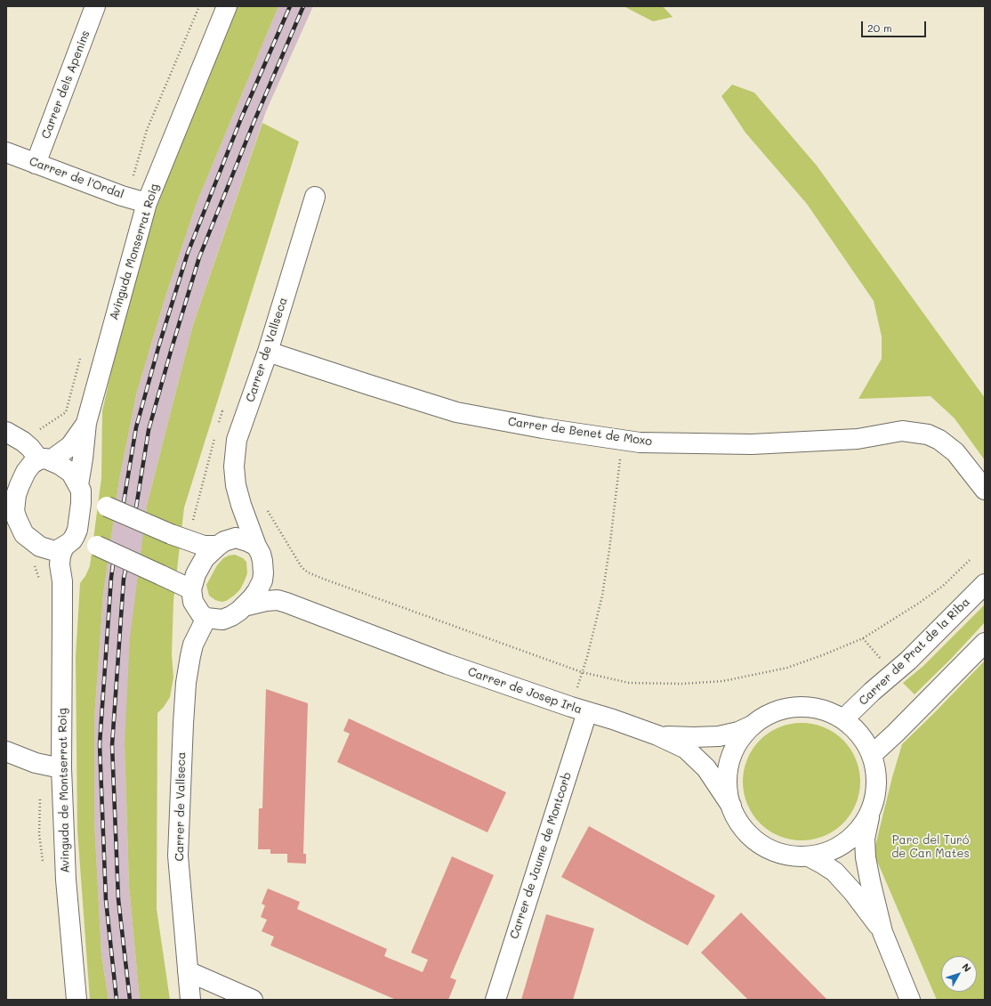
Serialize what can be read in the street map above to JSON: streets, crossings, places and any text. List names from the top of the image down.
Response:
{
  "streets": {
    "street": [
      "Carrer dels Apenins",
      "Carrer de l'Ordal",
      "Avinguda Monserrat Roig",
      "Carrer de Vallseca",
      "Carrer de Benet de Moxo",
      "Carrer de Prat de la Riba",
      "Carrer de Josep Irla",
      "Avinguda de Montserrat Roig",
      "Carrer de Jaume de Montcorb"
    ]
  },
  "crossings": [
    ["Carrer dels Apenins", "Carrer de l'Ordal"],
    ["Carrer de l'Ordal", "Avinguda Monserrat Roig"],
    ["Carrer de Vallseca", "Carrer de Benet de Moxo"],
    ["Carrer de Josep Irla", "Carrer de Jaume de Montcorb"]
  ],
  "parks": ["Parc del Turó de Can Mates"],
  "scale_bar": "20 m",
  "north": "top right"
}
